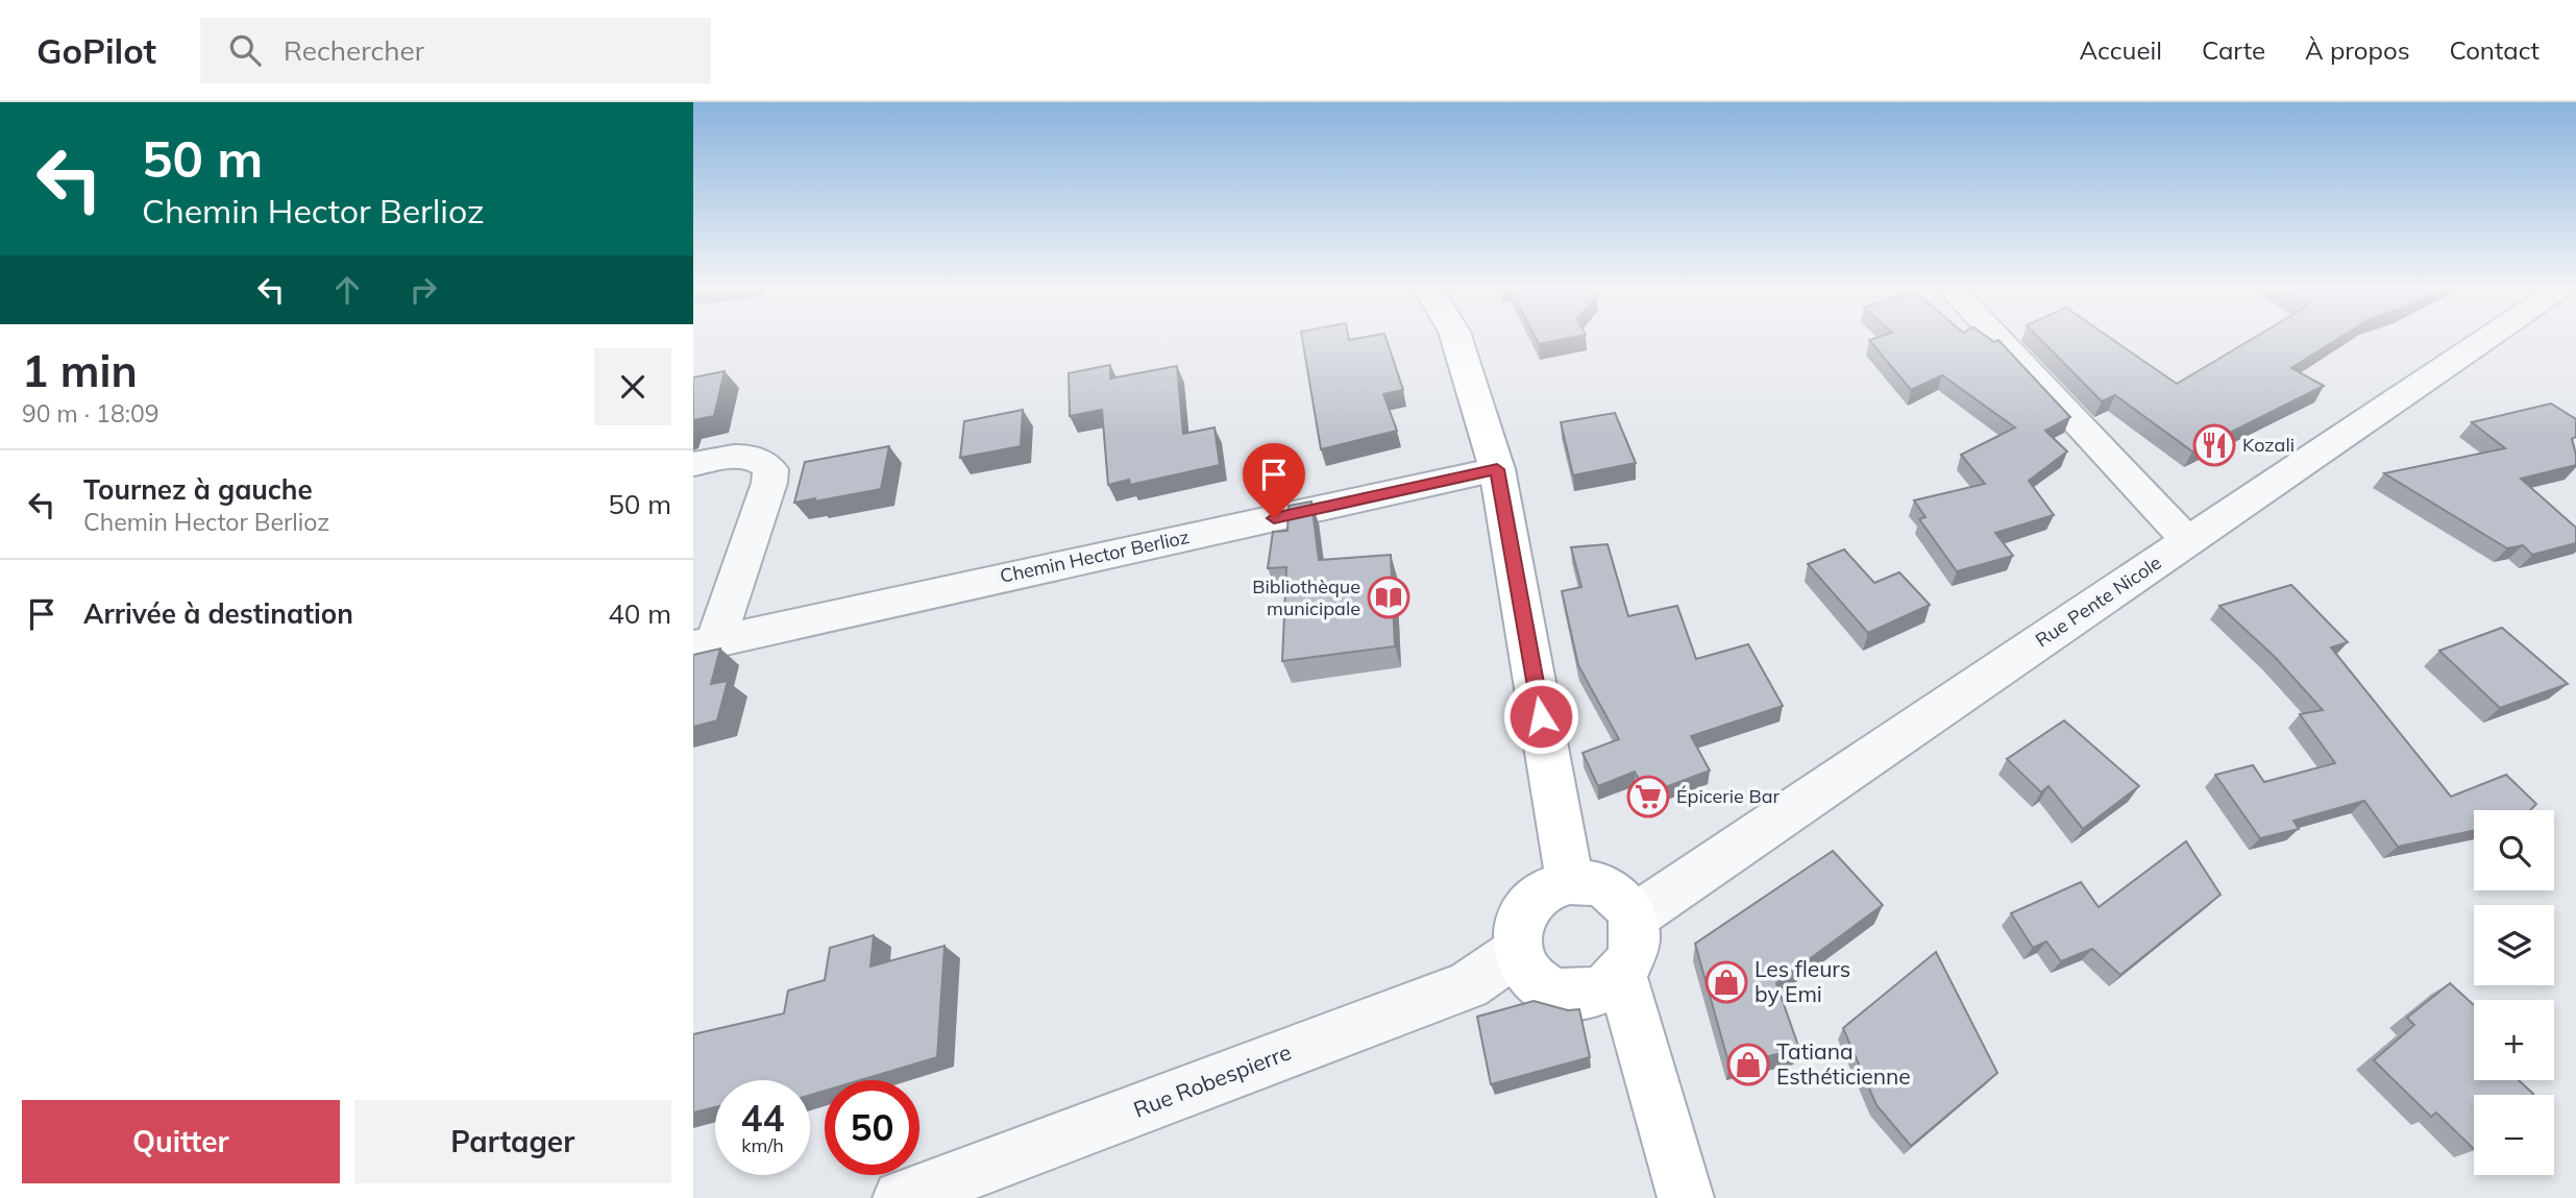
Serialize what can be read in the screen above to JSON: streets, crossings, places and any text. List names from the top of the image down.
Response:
{
  "streets": {
    "street": ["Chemin Hector Berlioz", "Rue Pente Nicole", "Rue Robespierre"]
  },
  "crossings": [
    ["Rue Pente Nicole", "Rue Robespierre"]
  ],
  "places": {
    "restaurant": ["Kozali"],
    "library": ["Bibliothèque municipale"],
    "supermarket": ["Épicerie Bar"],
    "shop": ["Les fleurs by Emi", "Tatiana Esthéticienne"]
  },
  "page": {
    "header": "GoPilot",
    "search": "Rechercher",
    "nav": [
      "Accueil",
      "Carte",
      "À propos",
      "Contact"
    ],
    "turn": ["50 m", "Chemin Hector Berlioz"],
    "heading": ["1 min", "90 m · 18:09"],
    "list": [
      {
        "name": "Tournez à gauche",
        "note": "Chemin Hector Berlioz",
        "value": "50 m"
      },
      {
        "name": "Arrivée à destination",
        "value": "40 m"
      }
    ],
    "map_buttons": ["+", "−"],
    "speed": "44 km/h",
    "limit": "50",
    "buttons": ["Quitter", "Partager"]
  }
}
